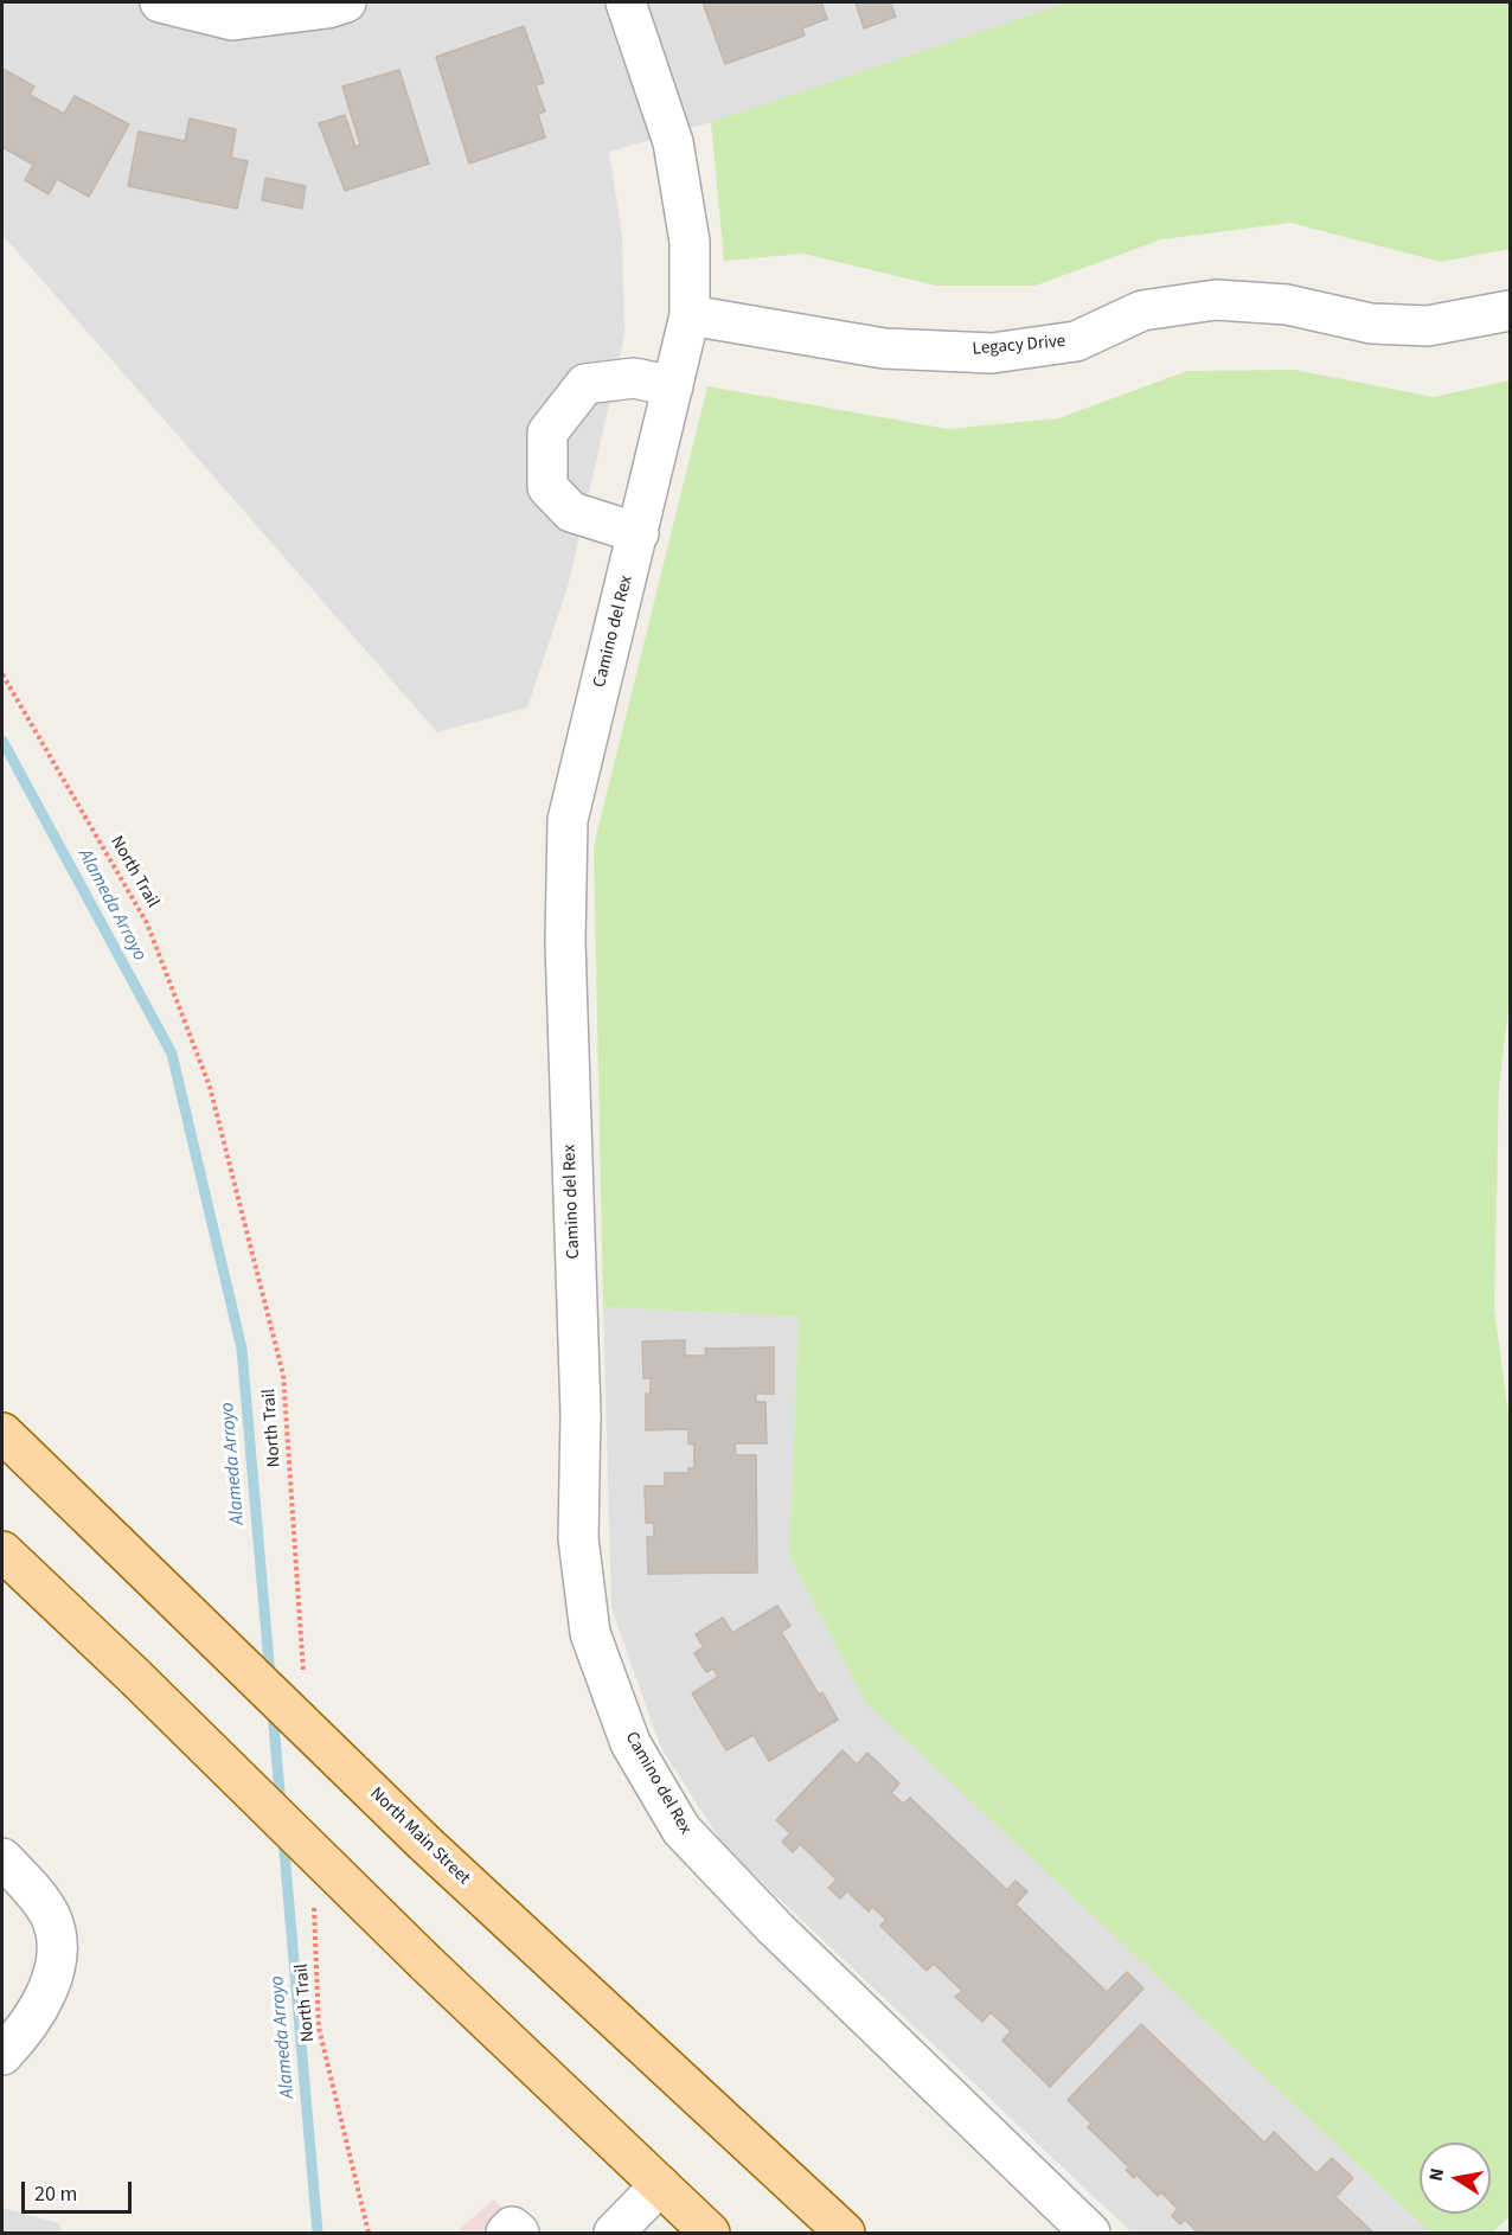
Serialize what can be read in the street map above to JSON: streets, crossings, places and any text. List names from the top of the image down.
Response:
{
  "streets": {
    "main road": ["North Main Street"],
    "street": ["Legacy Drive", "Camino del Rex"],
    "path": ["North Trail"]
  },
  "crossings": [
    ["Legacy Drive", "Camino del Rex"]
  ],
  "water": ["Alameda Arroyo"],
  "scale_bar": "20 m",
  "north": "left"
}
